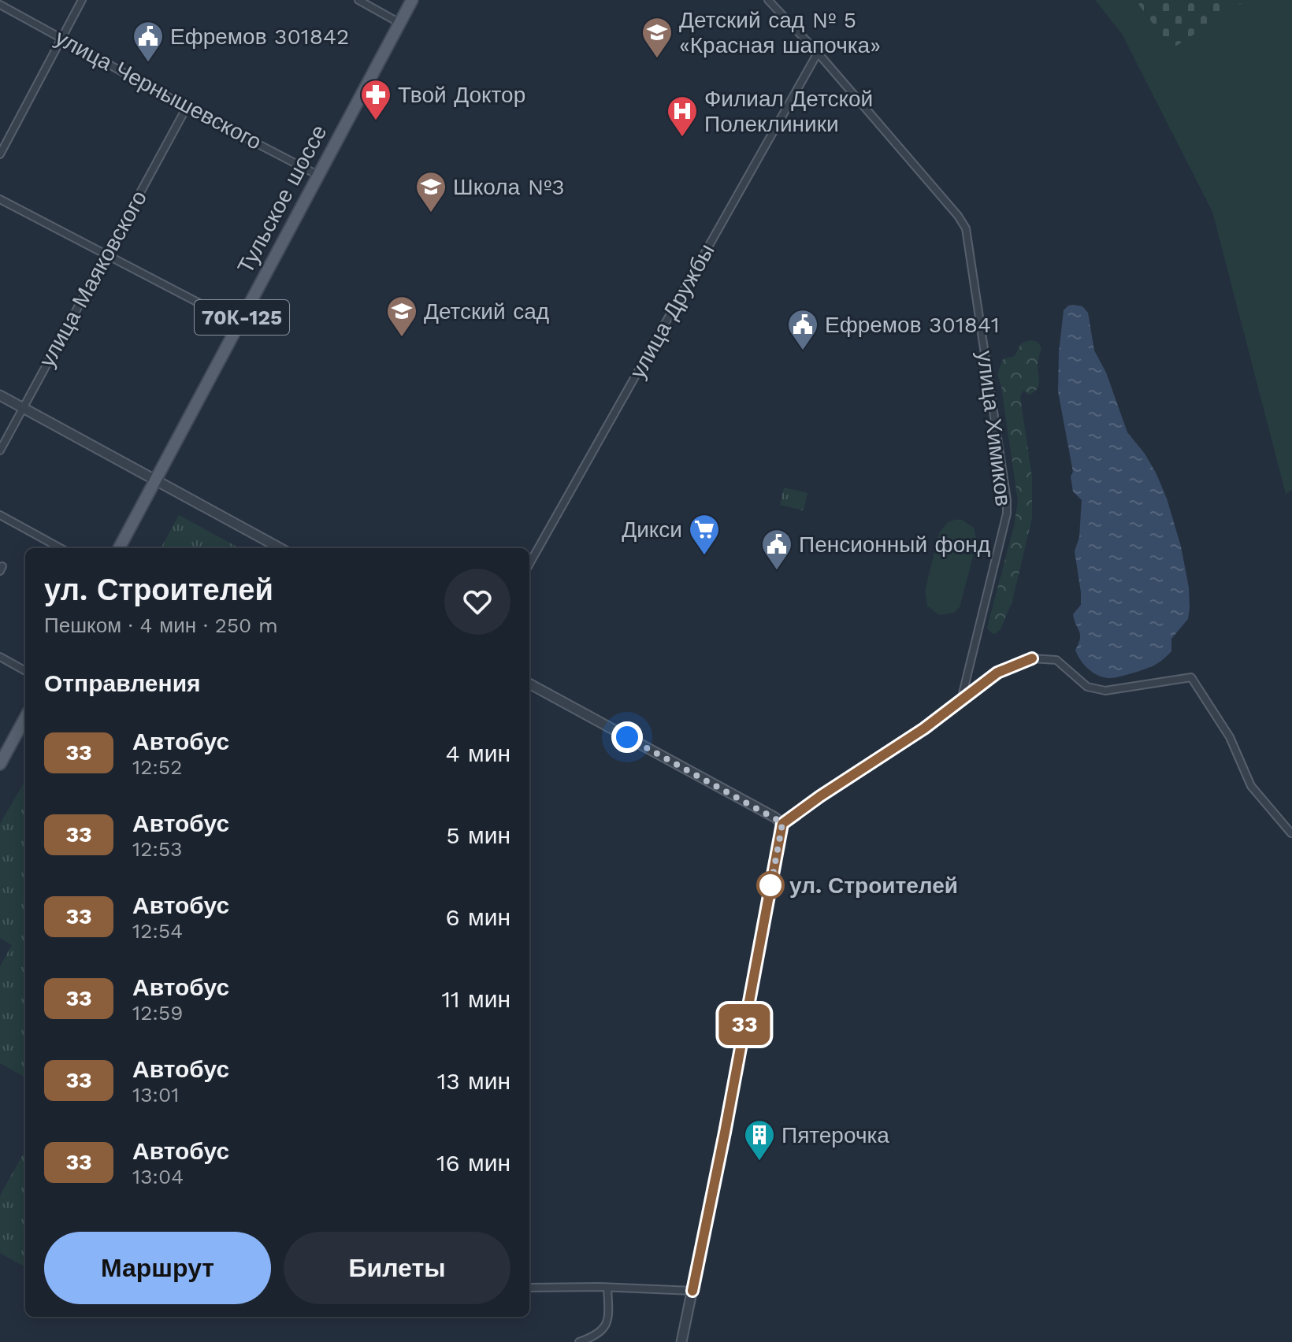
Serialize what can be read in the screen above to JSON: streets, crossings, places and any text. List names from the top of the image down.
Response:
{
  "streets": {
    "main road": ["Тульское шоссе", "70К-125"],
    "street": [
      "улица Чернышевского",
      "улица Маяковского",
      "улица Дружбы",
      "улица Химиков"
    ]
  },
  "crossings": [
    ["улица Чернышевского", "Тульское шоссе"],
    ["улица Чернышевского", "улица Маяковского"],
    ["улица Дружбы", "улица Химиков"]
  ],
  "places": {
    "school or university": ["Детский сад № 5 «Красная шапочка»", "Школа №3", "Детский сад"],
    "public building": ["Ефремов 301842", "Ефремов 301841", "Пенсионный фонд"],
    "pharmacy": ["Твой Доктор"],
    "hospital": ["Филиал Детской Полеклиники"],
    "supermarket": ["Дикси"],
    "other": ["ул. Строителей"],
    "building": ["Пятерочка"]
  },
  "lines": ["bus line 33"],
  "page": {
    "on_map": "33",
    "heading": [
      ["ул. Строителей", "Пешком · 4 мин · 250 m"],
      "Отправления"
    ],
    "list": [
      {
        "mark": "33",
        "name": "Автобус",
        "note": "12:52",
        "value": "4 мин"
      },
      {
        "mark": "33",
        "name": "Автобус",
        "note": "12:53",
        "value": "5 мин"
      },
      {
        "mark": "33",
        "name": "Автобус",
        "note": "12:54",
        "value": "6 мин"
      },
      {
        "mark": "33",
        "name": "Автобус",
        "note": "12:59",
        "value": "11 мин"
      },
      {
        "mark": "33",
        "name": "Автобус",
        "note": "13:01",
        "value": "13 мин"
      },
      {
        "mark": "33",
        "name": "Автобус",
        "note": "13:04",
        "value": "16 мин"
      }
    ],
    "buttons": ["Маршрут", "Билеты"]
  }
}
